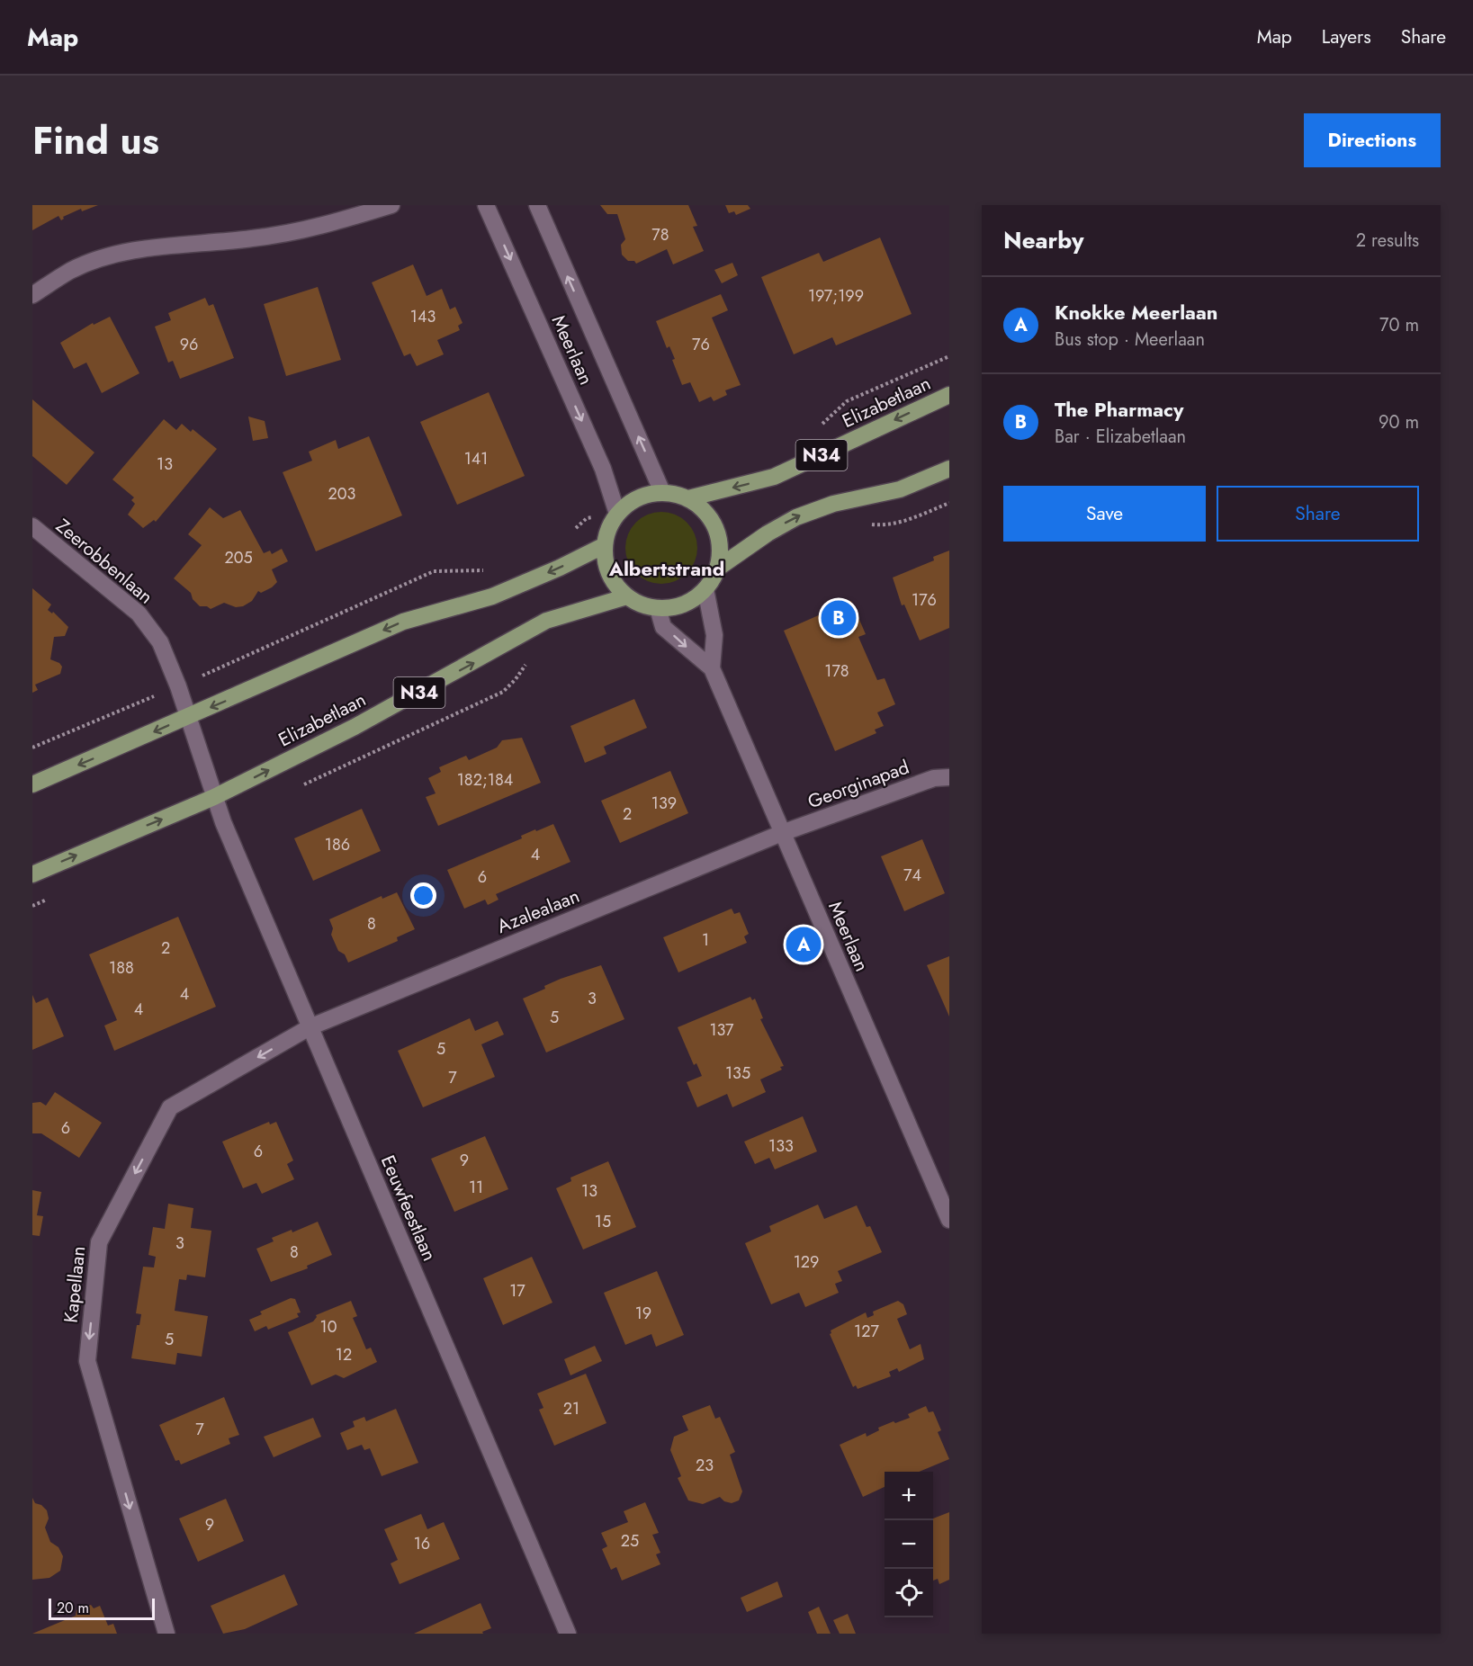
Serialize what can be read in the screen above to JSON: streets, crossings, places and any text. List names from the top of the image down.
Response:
{
  "streets": {
    "main road": ["Elizabetlaan", "N34"],
    "street": [
      "Meerlaan",
      "Zeerobbenlaan",
      "Georginapad",
      "Azalealaan",
      "Eeuwfeestlaan",
      "Kapellaan"
    ]
  },
  "crossings": [
    ["Meerlaan", "Elizabetlaan"],
    ["Meerlaan", "Georginapad"],
    ["Meerlaan", "Azalealaan"],
    ["Elizabetlaan", "Zeerobbenlaan"],
    ["Elizabetlaan", "Eeuwfeestlaan"],
    ["Zeerobbenlaan", "Eeuwfeestlaan"],
    ["Georginapad", "Azalealaan"],
    ["Azalealaan", "Eeuwfeestlaan"],
    ["Azalealaan", "Kapellaan"],
    ["Eeuwfeestlaan", "Kapellaan"]
  ],
  "one_way": ["Kapellaan"],
  "districts": ["Albertstrand"],
  "house_numbers": [
    "78",
    "197;199",
    "143",
    "96",
    "76",
    "141",
    "13",
    "203",
    "205",
    "176",
    "178",
    "182;184",
    "139",
    "2",
    "186",
    "4",
    "74",
    "6",
    "8",
    "1",
    "2",
    "188",
    "4",
    "3",
    "4",
    "5",
    "137",
    "5",
    "135",
    "7",
    "6",
    "133",
    "6",
    "9",
    "11",
    "13",
    "15",
    "3",
    "8",
    "129",
    "17",
    "19",
    "10",
    "127",
    "5",
    "12",
    "21",
    "7",
    "23",
    "9",
    "25",
    "16"
  ],
  "scale_bar": "20 m",
  "page": {
    "header": "Map",
    "nav": ["Map", "Layers", "Share"],
    "title": "Find us",
    "buttons": [
      "Directions",
      ["Save", "Share"]
    ],
    "heading": ["Nearby", "2 results"],
    "list": [
      {
        "mark": "A",
        "name": "Knokke Meerlaan",
        "note": "Bus stop · Meerlaan",
        "value": "70 m"
      },
      {
        "mark": "B",
        "name": "The Pharmacy",
        "note": "Bar · Elizabetlaan",
        "value": "90 m"
      }
    ],
    "pins": ["B", "A"],
    "map_buttons": ["+", "−"],
    "scale": "20 m"
  }
}
